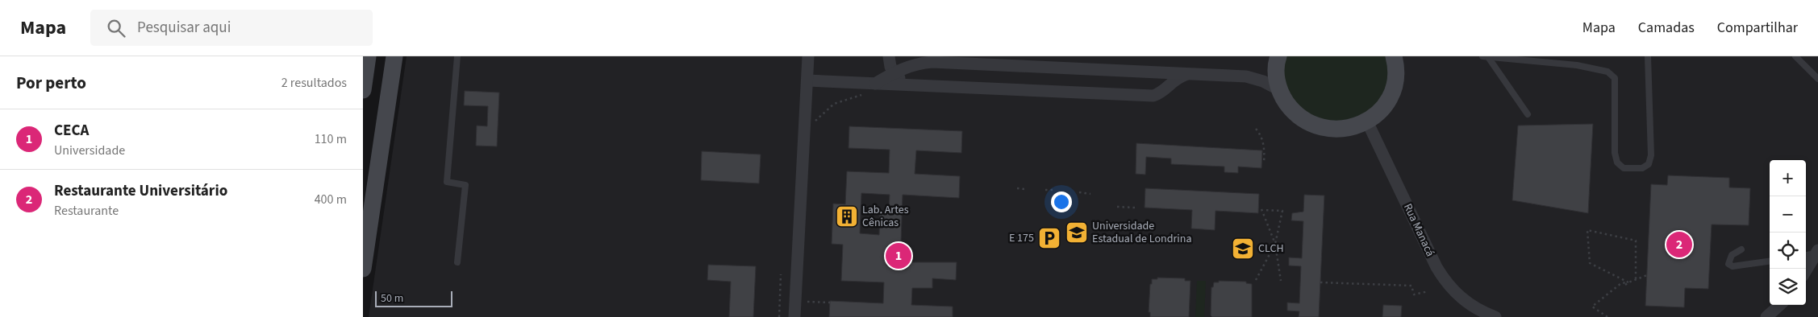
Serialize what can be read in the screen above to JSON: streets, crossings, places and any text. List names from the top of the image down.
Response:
{
  "streets": {
    "street": ["Rua Manacá"]
  },
  "places": {
    "building": ["Lab. Artes Cênicas"],
    "school or university": ["Universidade Estadual de Londrina", "CLCH"],
    "parking": ["E 175"]
  },
  "scale_bar": "50 m",
  "page": {
    "header": "Mapa",
    "search": "Pesquisar aqui",
    "nav": ["Mapa", "Camadas", "Compartilhar"],
    "heading": ["Por perto", "2 resultados"],
    "list": [
      {
        "mark": "1",
        "name": "CECA",
        "note": "Universidade",
        "value": "110 m"
      },
      {
        "mark": "2",
        "name": "Restaurante Universitário",
        "note": "Restaurante",
        "value": "400 m"
      }
    ],
    "map_buttons": ["+", "−"],
    "pins": ["2", "1"],
    "scale": "50 m"
  }
}
